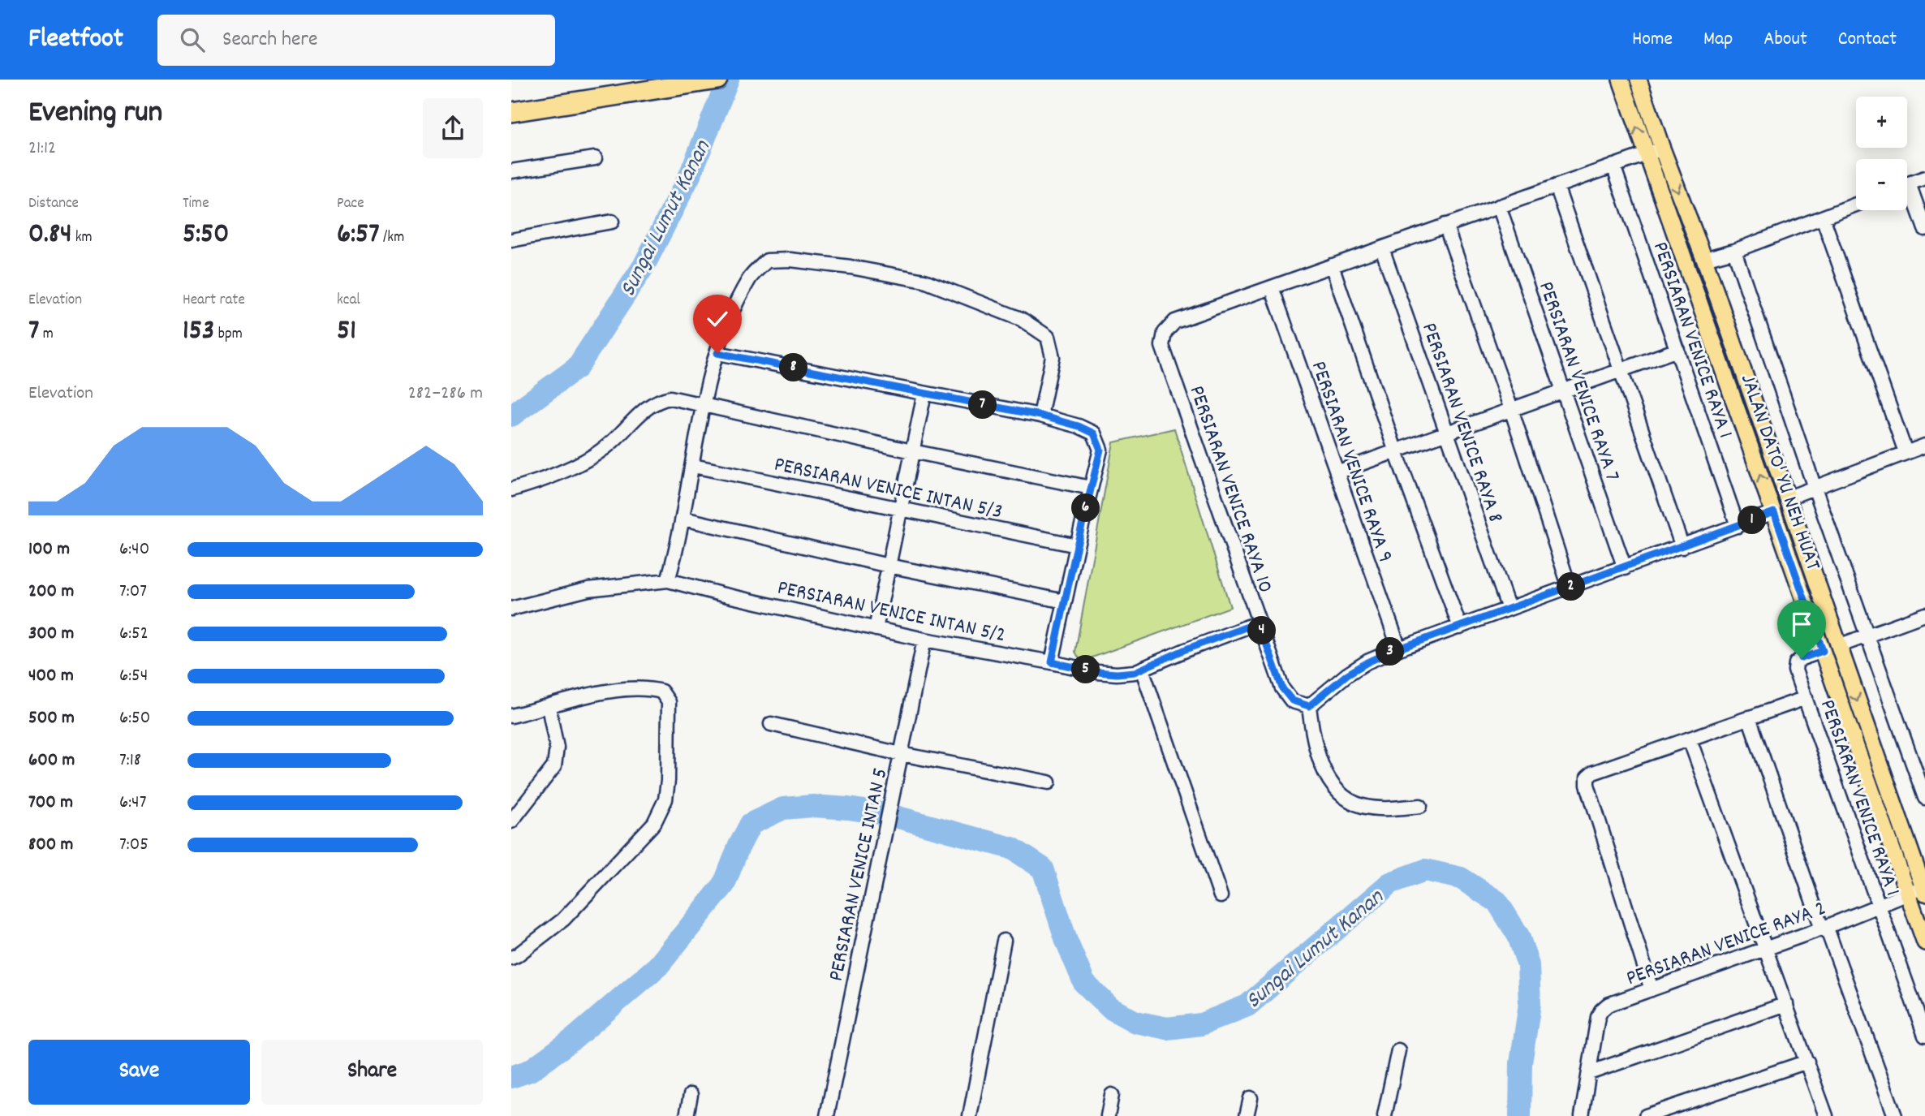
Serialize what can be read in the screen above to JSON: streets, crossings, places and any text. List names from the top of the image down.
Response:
{
  "streets": {
    "main road": ["JALAN DATO' YU NEH HUAT"],
    "street": [
      "PERSIARAN VENICE RAYA 1",
      "PERSIARAN VENICE RAYA 7",
      "PERSIARAN VENICE RAYA 8",
      "PERSIARAN VENICE RAYA 9",
      "PERSIARAN VENICE INTAN 5/3",
      "PERSIARAN VENICE RAYA 10",
      "PERSIARAN VENICE INTAN 5/2",
      "PERSIARAN VENICE INTAN 5",
      "PERSIARAN VENICE RAYA 2"
    ]
  },
  "crossings": [
    ["PERSIARAN VENICE RAYA 1", "JALAN DATO' YU NEH HUAT"],
    ["PERSIARAN VENICE RAYA 1", "PERSIARAN VENICE RAYA 2"],
    ["PERSIARAN VENICE RAYA 9", "PERSIARAN VENICE RAYA 10"],
    ["JALAN DATO' YU NEH HUAT", "PERSIARAN VENICE RAYA 2"],
    ["PERSIARAN VENICE RAYA 10", "PERSIARAN VENICE INTAN 5/2"],
    ["PERSIARAN VENICE INTAN 5/2", "PERSIARAN VENICE INTAN 5"]
  ],
  "water": ["Sungai Lumut Kanan"],
  "page": {
    "header": "Fleetfoot",
    "search": "Search here",
    "nav": [
      "Home",
      "Map",
      "About",
      "Contact"
    ],
    "heading": ["Evening run", "21:12"],
    "map_buttons": ["+", "−"],
    "stats": [
      ["Distance", "0.84 km"],
      ["Time", "5:50"],
      ["Pace", "6:57 /km"],
      ["Elevation", "7 m"],
      ["Heart rate", "153 bpm"],
      ["kcal", "51"]
    ],
    "pins": [
      "8",
      "7",
      "6",
      "1",
      "2",
      "4",
      "3",
      "5"
    ],
    "chart": ["Elevation", "282–286 m"],
    "list": [
      {
        "name": "100 m",
        "note": "6:40"
      },
      {
        "name": "200 m",
        "note": "7:07"
      },
      {
        "name": "300 m",
        "note": "6:52"
      },
      {
        "name": "400 m",
        "note": "6:54"
      },
      {
        "name": "500 m",
        "note": "6:50"
      },
      {
        "name": "600 m",
        "note": "7:18"
      },
      {
        "name": "700 m",
        "note": "6:47"
      },
      {
        "name": "800 m",
        "note": "7:05"
      }
    ],
    "buttons": ["Save", "Share"]
  }
}
